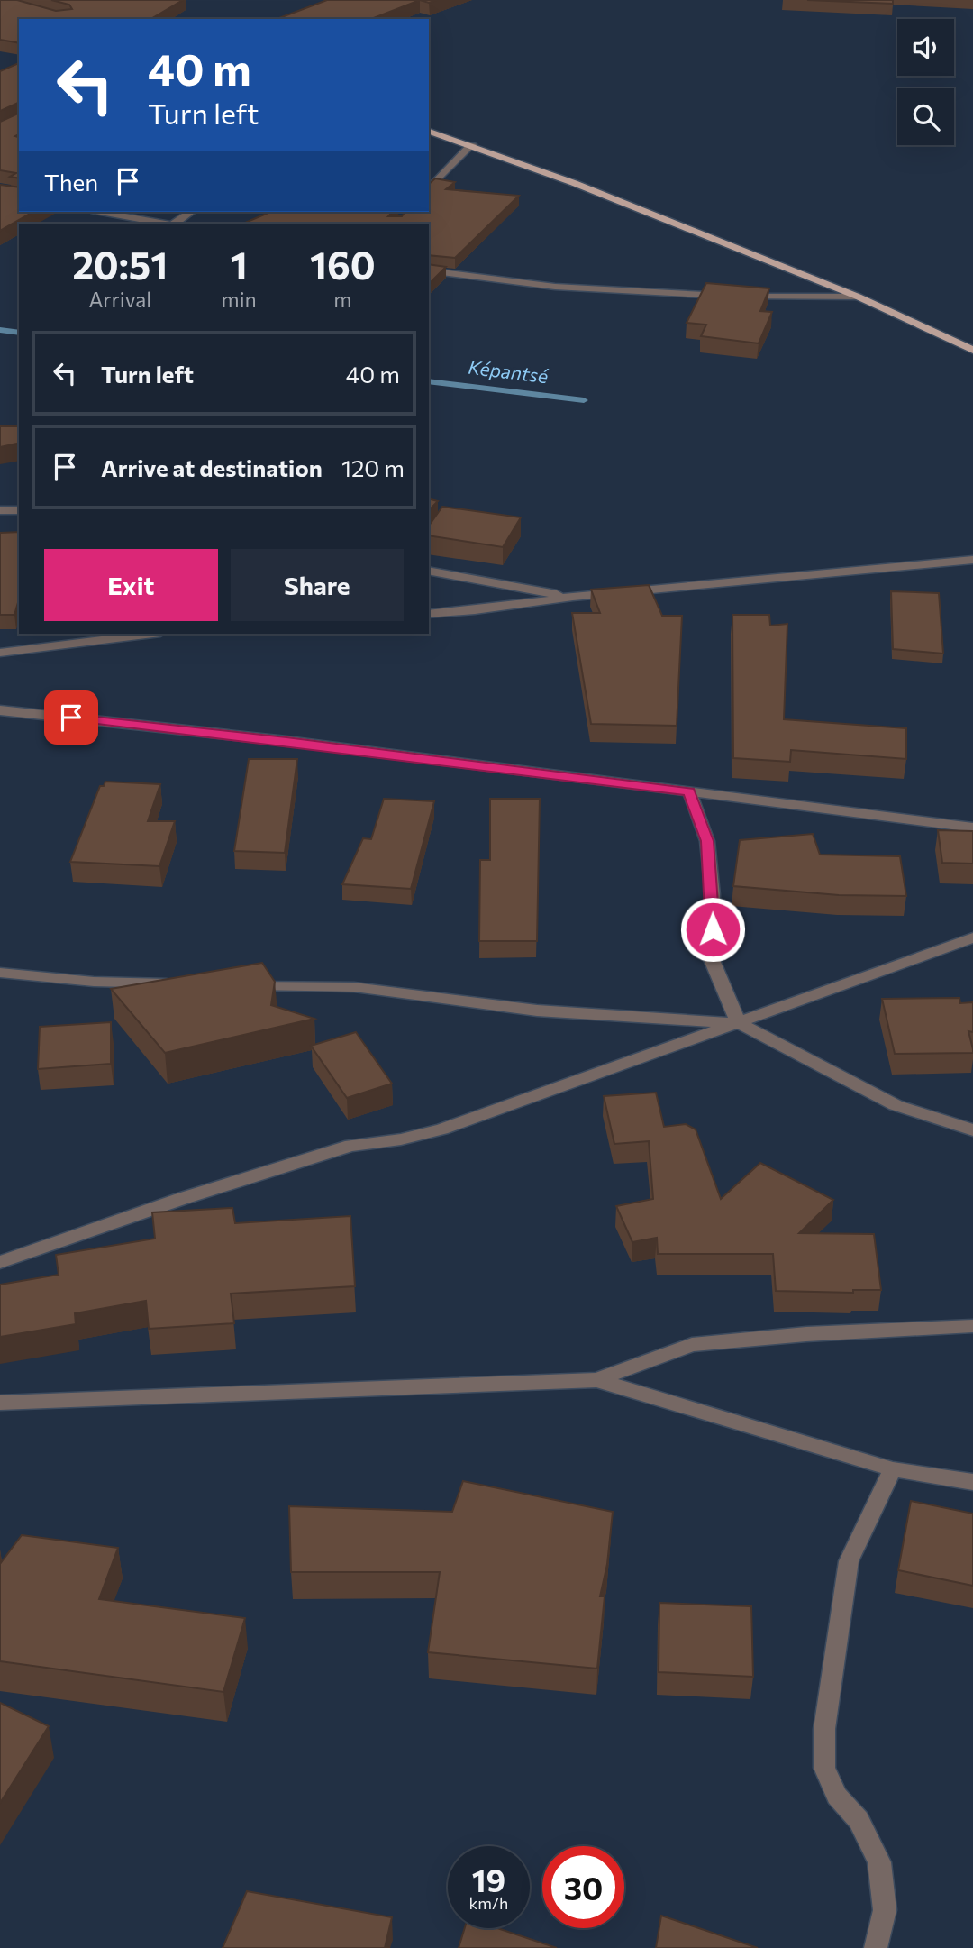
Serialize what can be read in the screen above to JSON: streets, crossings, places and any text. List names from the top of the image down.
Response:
{
  "water": ["Képantsé"],
  "page": {
    "turn": ["40 m", "Turn left"],
    "then": "Then",
    "eta": [
      "20:51",
      "Arrival",
      "1",
      "min",
      "160",
      "m"
    ],
    "list": [
      {
        "name": "Turn left",
        "value": "40 m"
      },
      {
        "name": "Arrive at destination",
        "value": "120 m"
      }
    ],
    "buttons": ["Exit", "Share"],
    "speed": "19 km/h",
    "limit": "30"
  }
}
